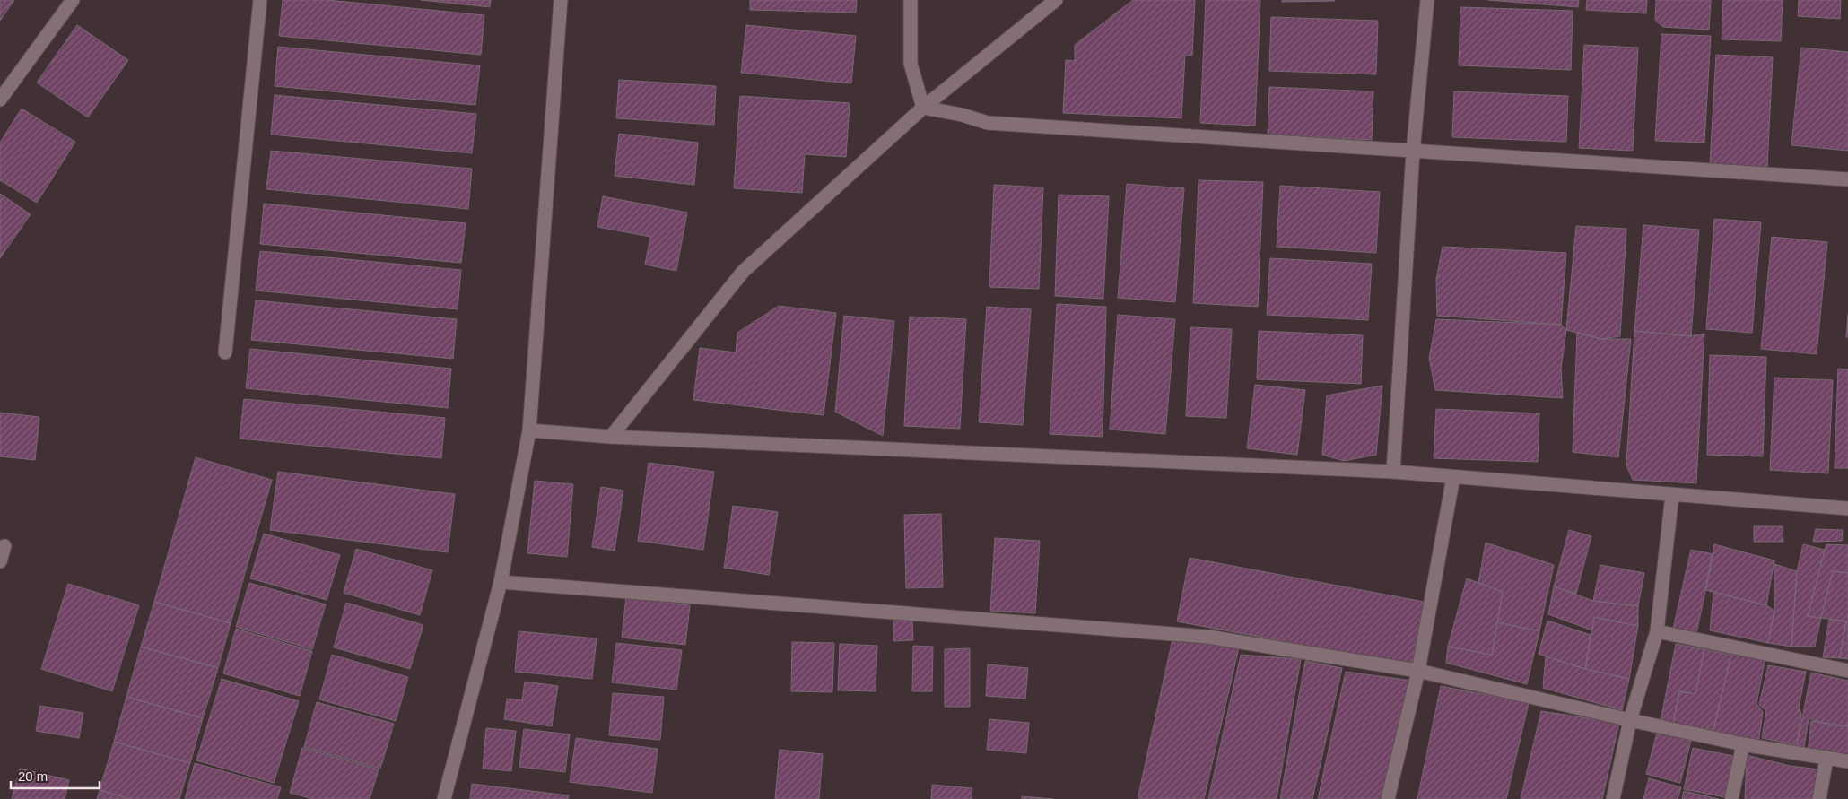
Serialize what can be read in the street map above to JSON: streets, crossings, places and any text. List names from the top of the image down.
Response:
{
  "scale_bar": "20 m"
}
